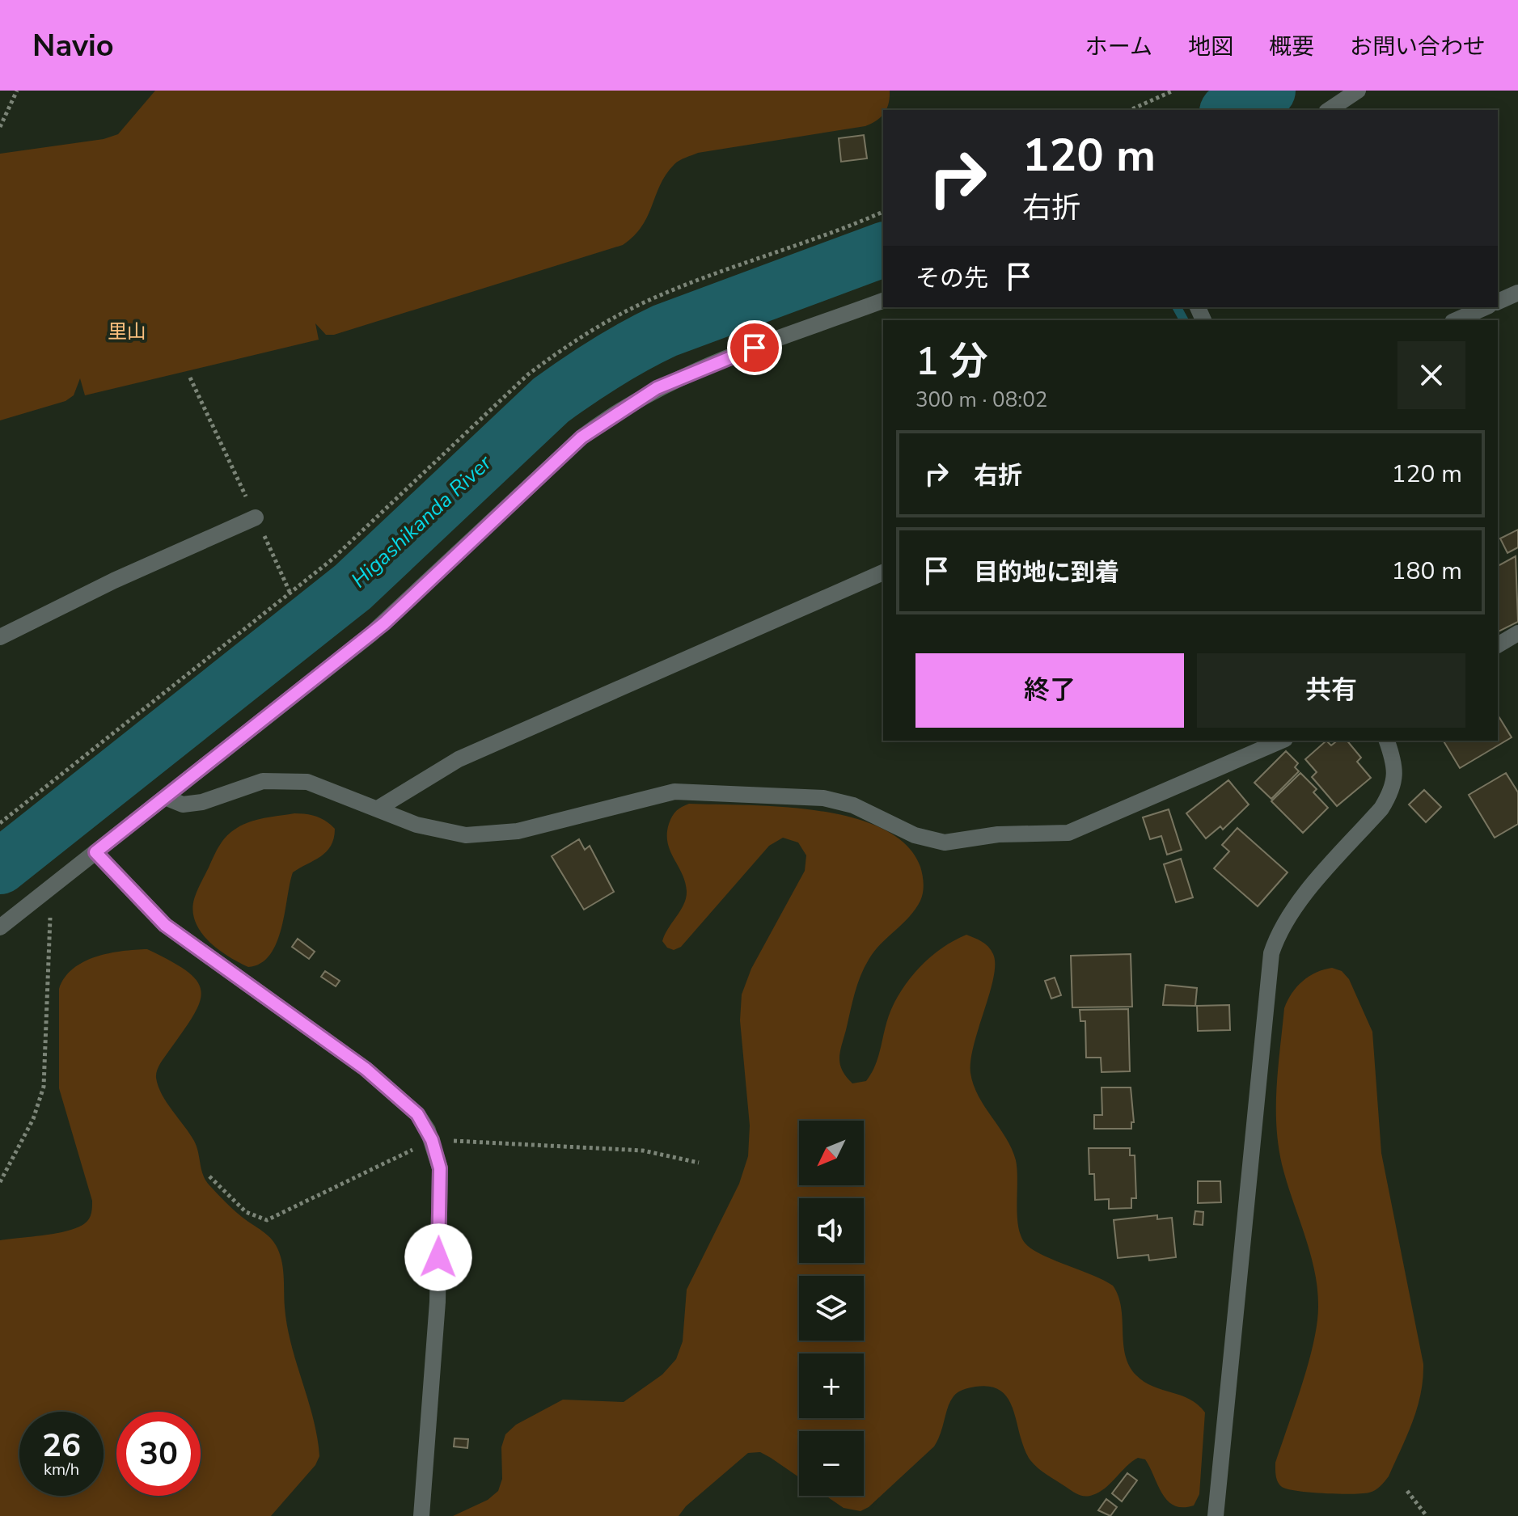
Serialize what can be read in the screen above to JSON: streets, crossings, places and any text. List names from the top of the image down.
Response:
{
  "water": ["Higashikanda River"],
  "parks": ["里山"],
  "north": "bottom left",
  "page": {
    "header": "Navio",
    "nav": [
      "ホーム",
      "地図",
      "概要",
      "お問い合わせ"
    ],
    "turn": ["120 m", "右折"],
    "then": "その先",
    "heading": ["1 分", "300 m · 08:02"],
    "list": [
      {
        "name": "右折",
        "value": "120 m"
      },
      {
        "name": "目的地に到着",
        "value": "180 m"
      }
    ],
    "buttons": ["終了", "共有"],
    "map_buttons": ["+", "−"],
    "speed": "26 km/h",
    "limit": "30"
  }
}
